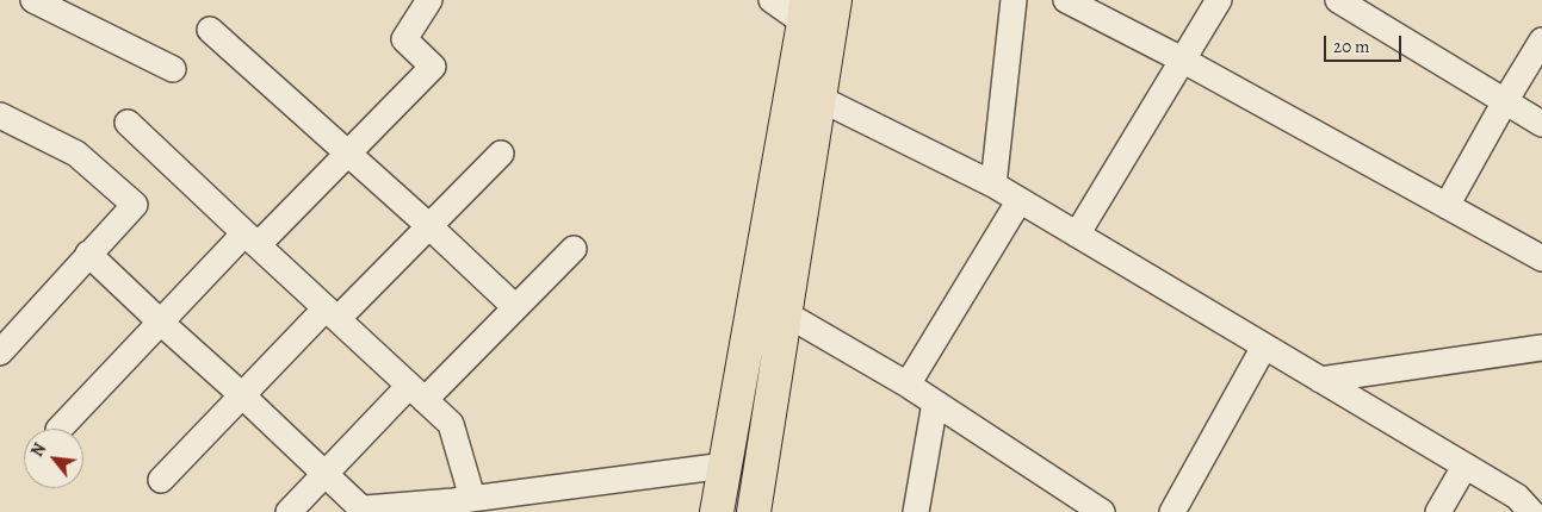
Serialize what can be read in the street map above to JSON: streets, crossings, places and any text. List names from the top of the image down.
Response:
{
  "scale_bar": "20 m",
  "north": "top left"
}
